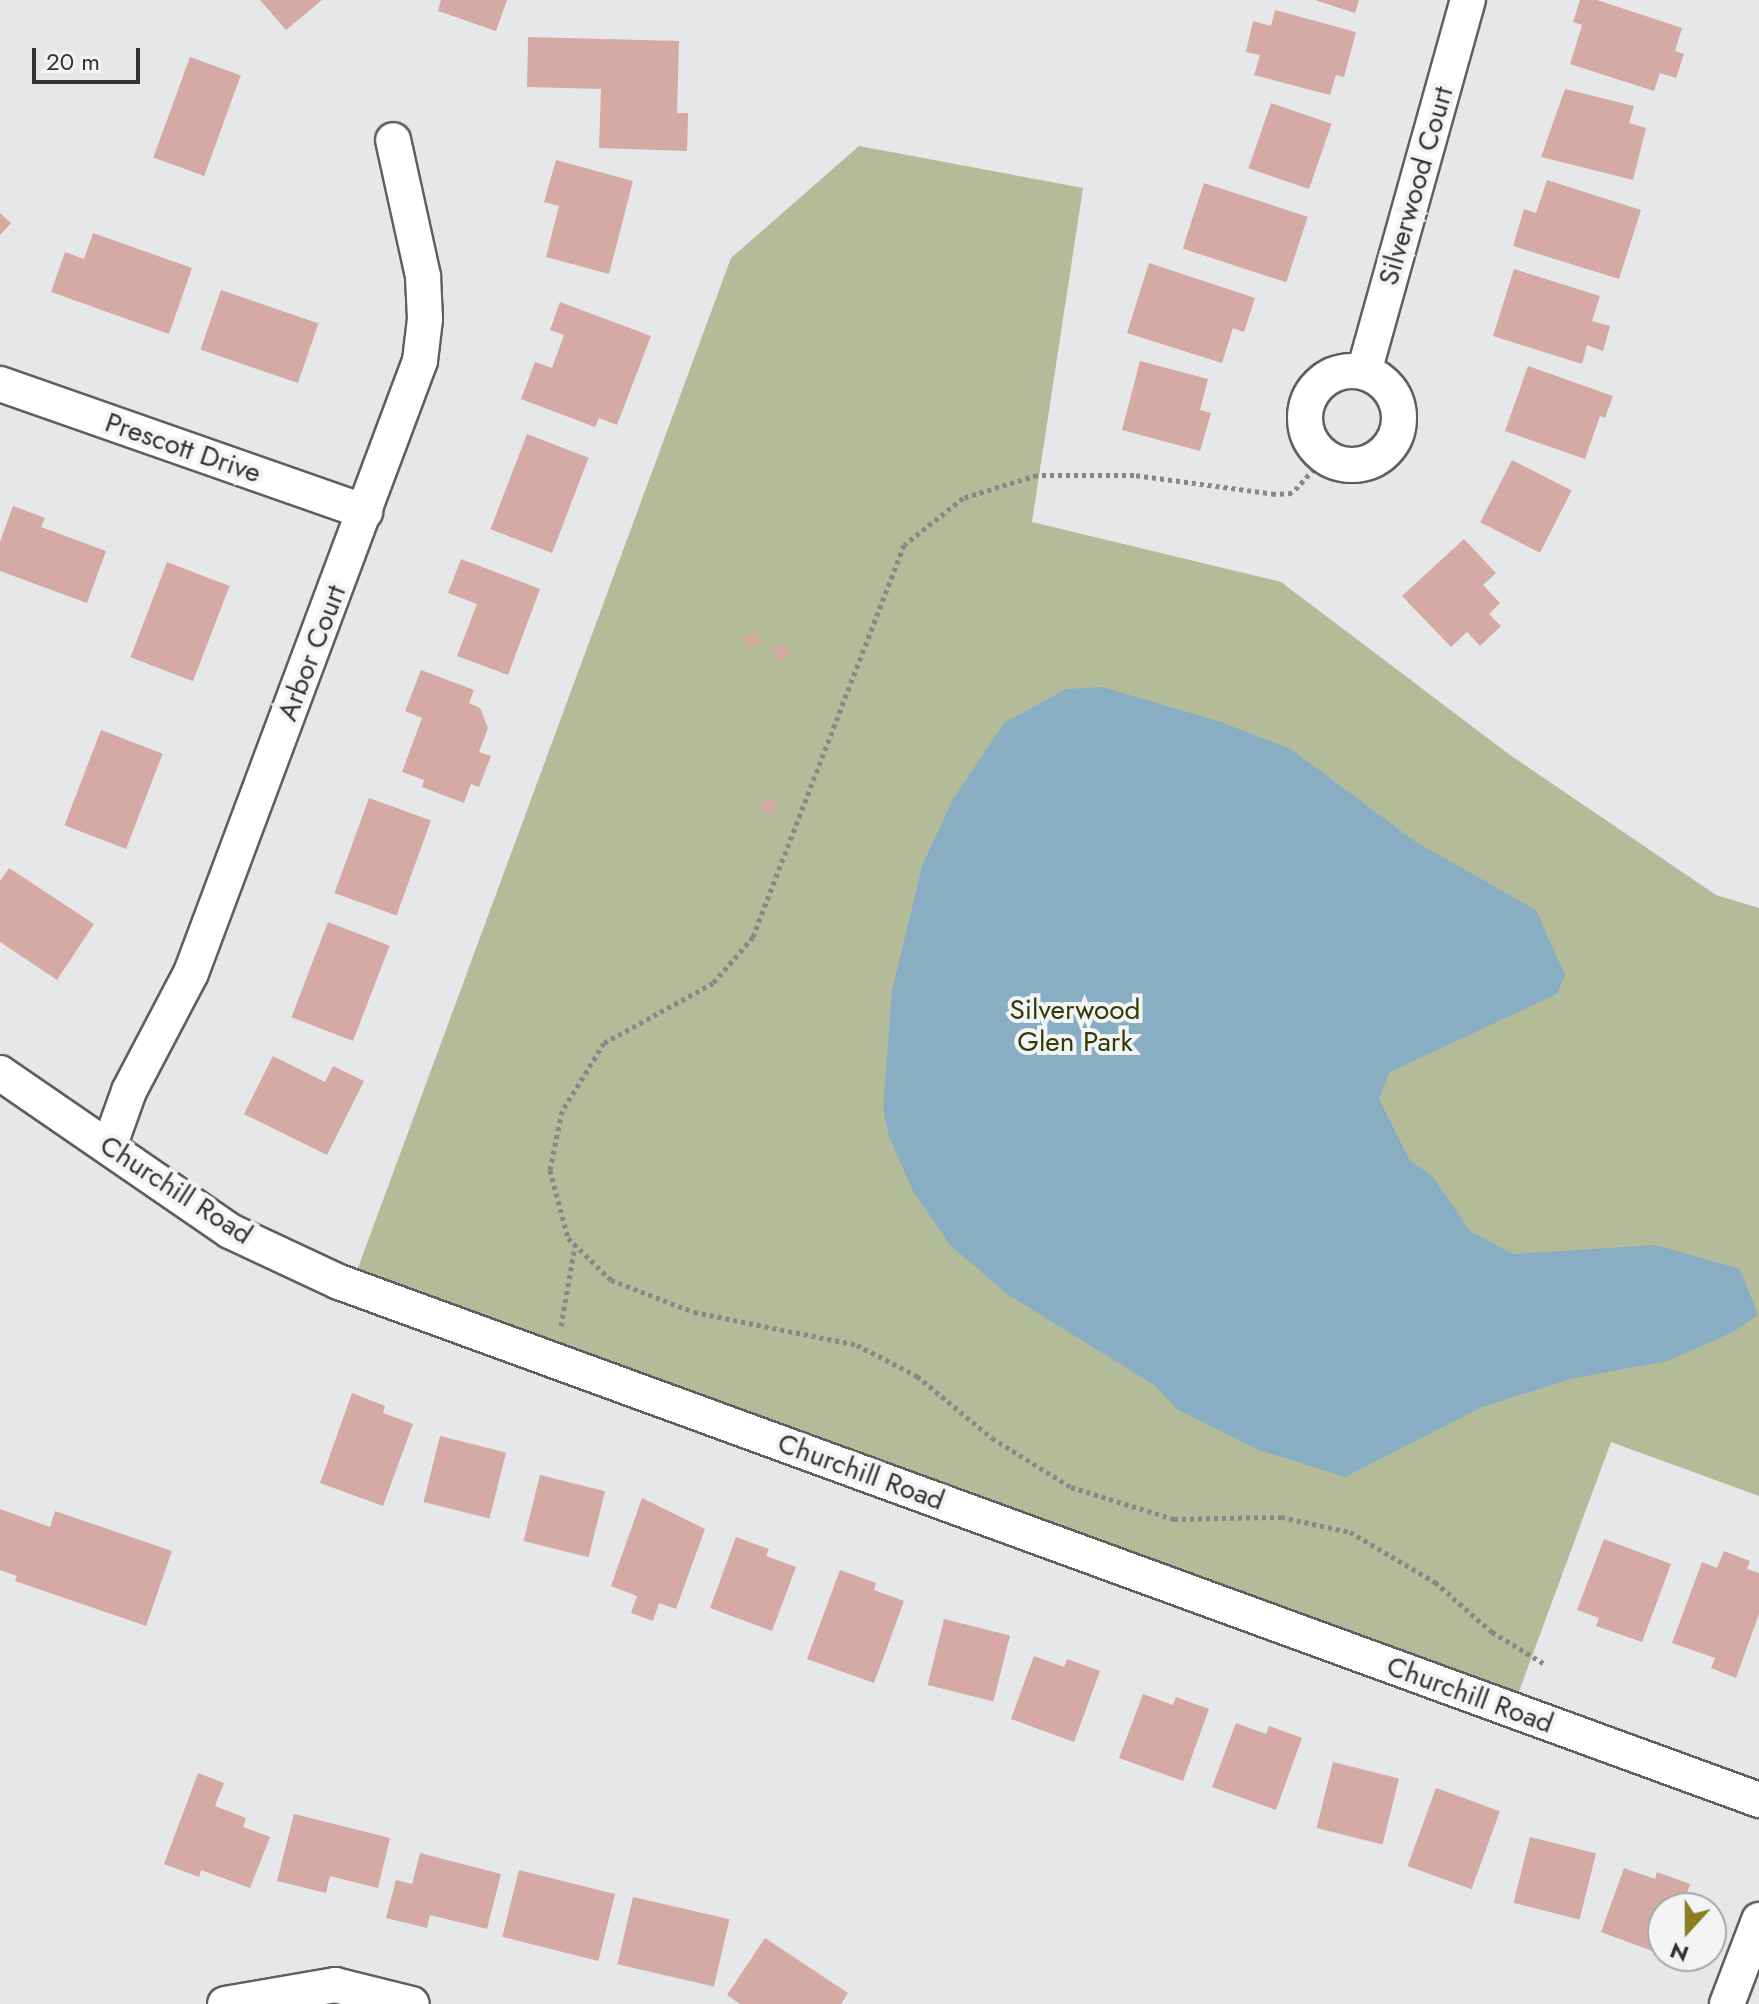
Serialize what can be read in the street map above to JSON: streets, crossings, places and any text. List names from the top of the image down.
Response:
{
  "streets": {
    "street": [
      "Silverwood Court",
      "Prescott Drive",
      "Arbor Court",
      "Churchill Road"
    ]
  },
  "crossings": [
    ["Prescott Drive", "Arbor Court"],
    ["Arbor Court", "Churchill Road"]
  ],
  "parks": ["Silverwood Glen Park"],
  "scale_bar": "20 m",
  "north": "bottom"
}
